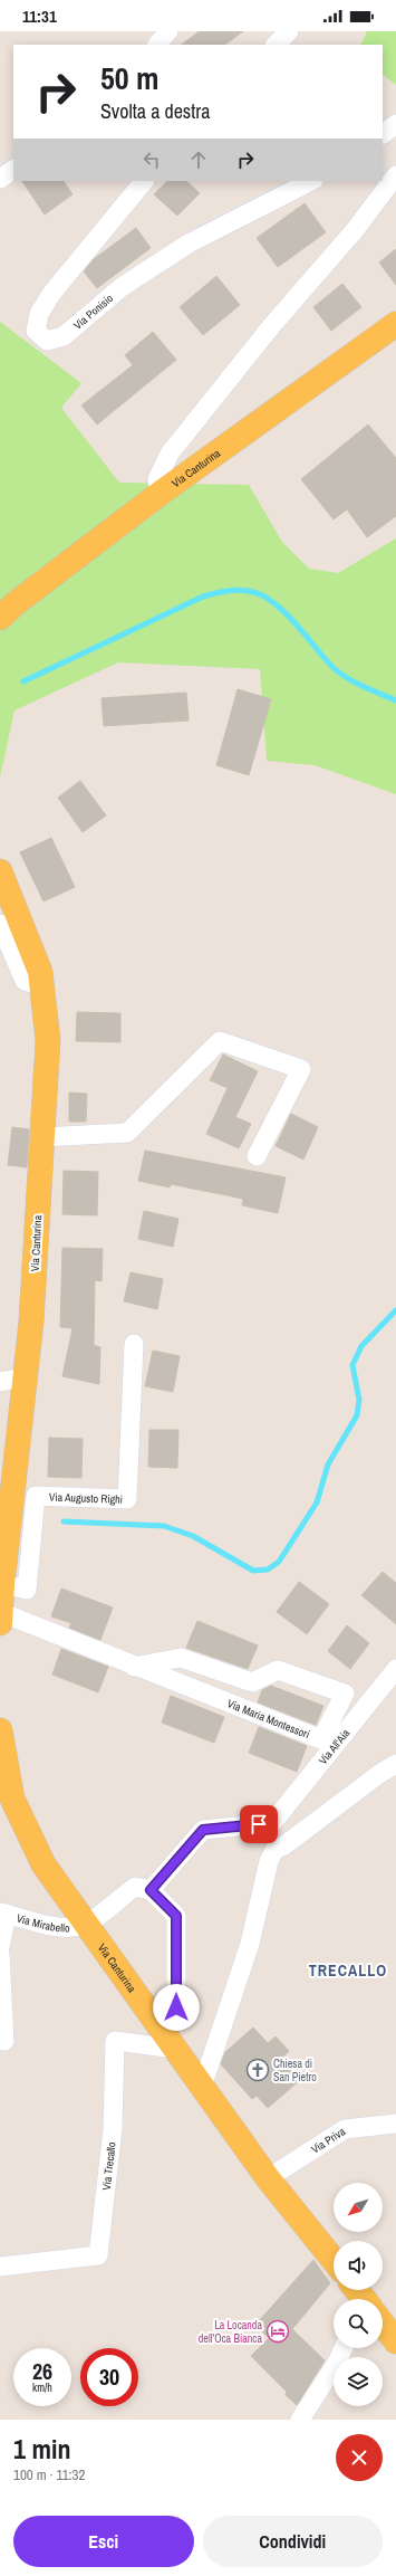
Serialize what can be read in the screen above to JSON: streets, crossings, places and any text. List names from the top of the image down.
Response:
{
  "streets": {
    "main road": ["Via Canturina"],
    "street": [
      "Via Ponisio",
      "Via Augusto Righi",
      "Via Maria Montessori",
      "Via All'Aia",
      "Via Mirabello",
      "Via Priva",
      "Via Trecallo"
    ]
  },
  "crossings": [
    ["Via Canturina", "Via Augusto Righi"],
    ["Via Canturina", "Via Maria Montessori"],
    ["Via Canturina", "Via Mirabello"],
    ["Via Canturina", "Via Priva"],
    ["Via Canturina", "Via Trecallo"]
  ],
  "districts": ["TRECALLO"],
  "places": {
    "church": ["Chiesa di San Pietro"],
    "hotel": ["La Locanda dell'Oca Bianca"]
  },
  "north": "bottom left",
  "page": {
    "status": "11:31",
    "turn": ["50 m", "Svolta a destra"],
    "speed": "26 km/h",
    "limit": "30",
    "heading": ["1 min", "100 m · 11:32"],
    "buttons": ["Esci", "Condividi"]
  }
}
